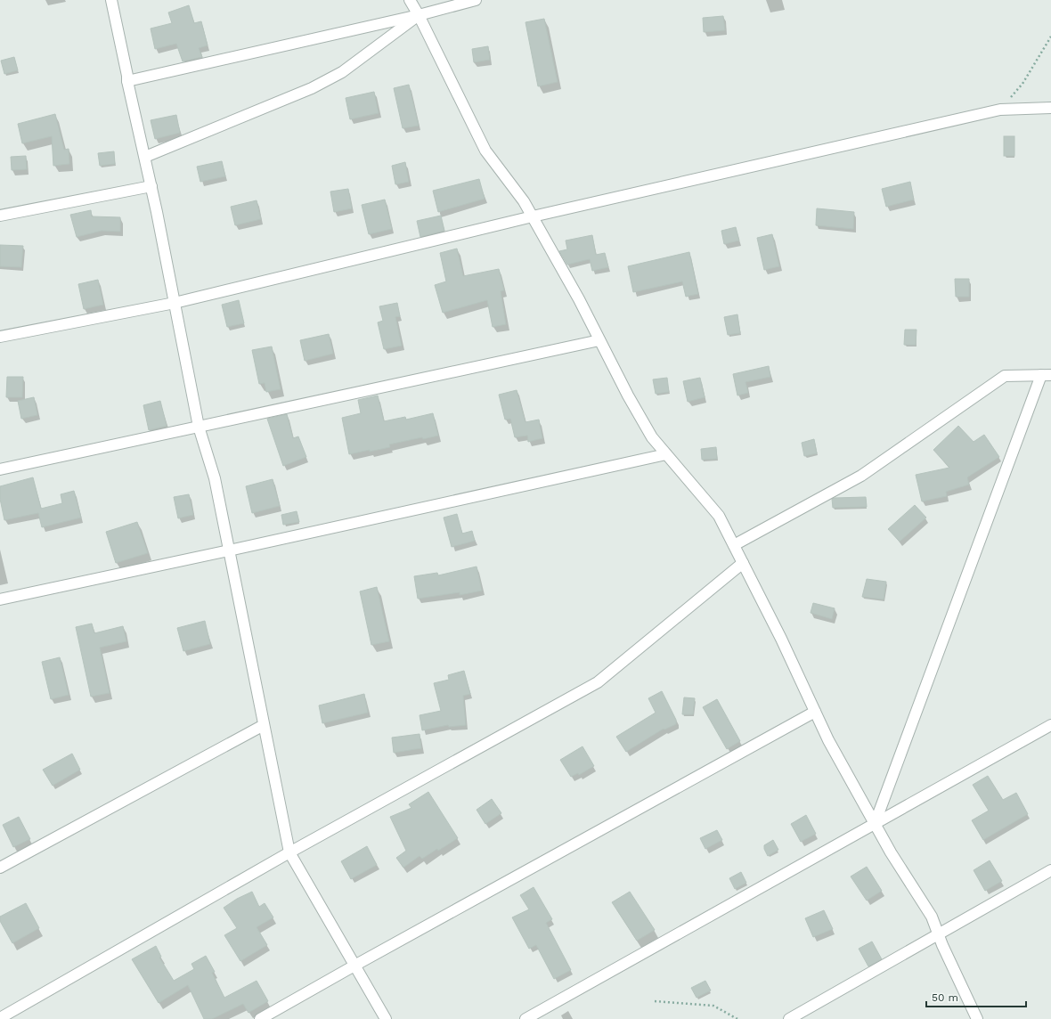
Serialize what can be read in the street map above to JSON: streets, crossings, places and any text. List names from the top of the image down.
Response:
{
  "scale_bar": "50 m"
}
